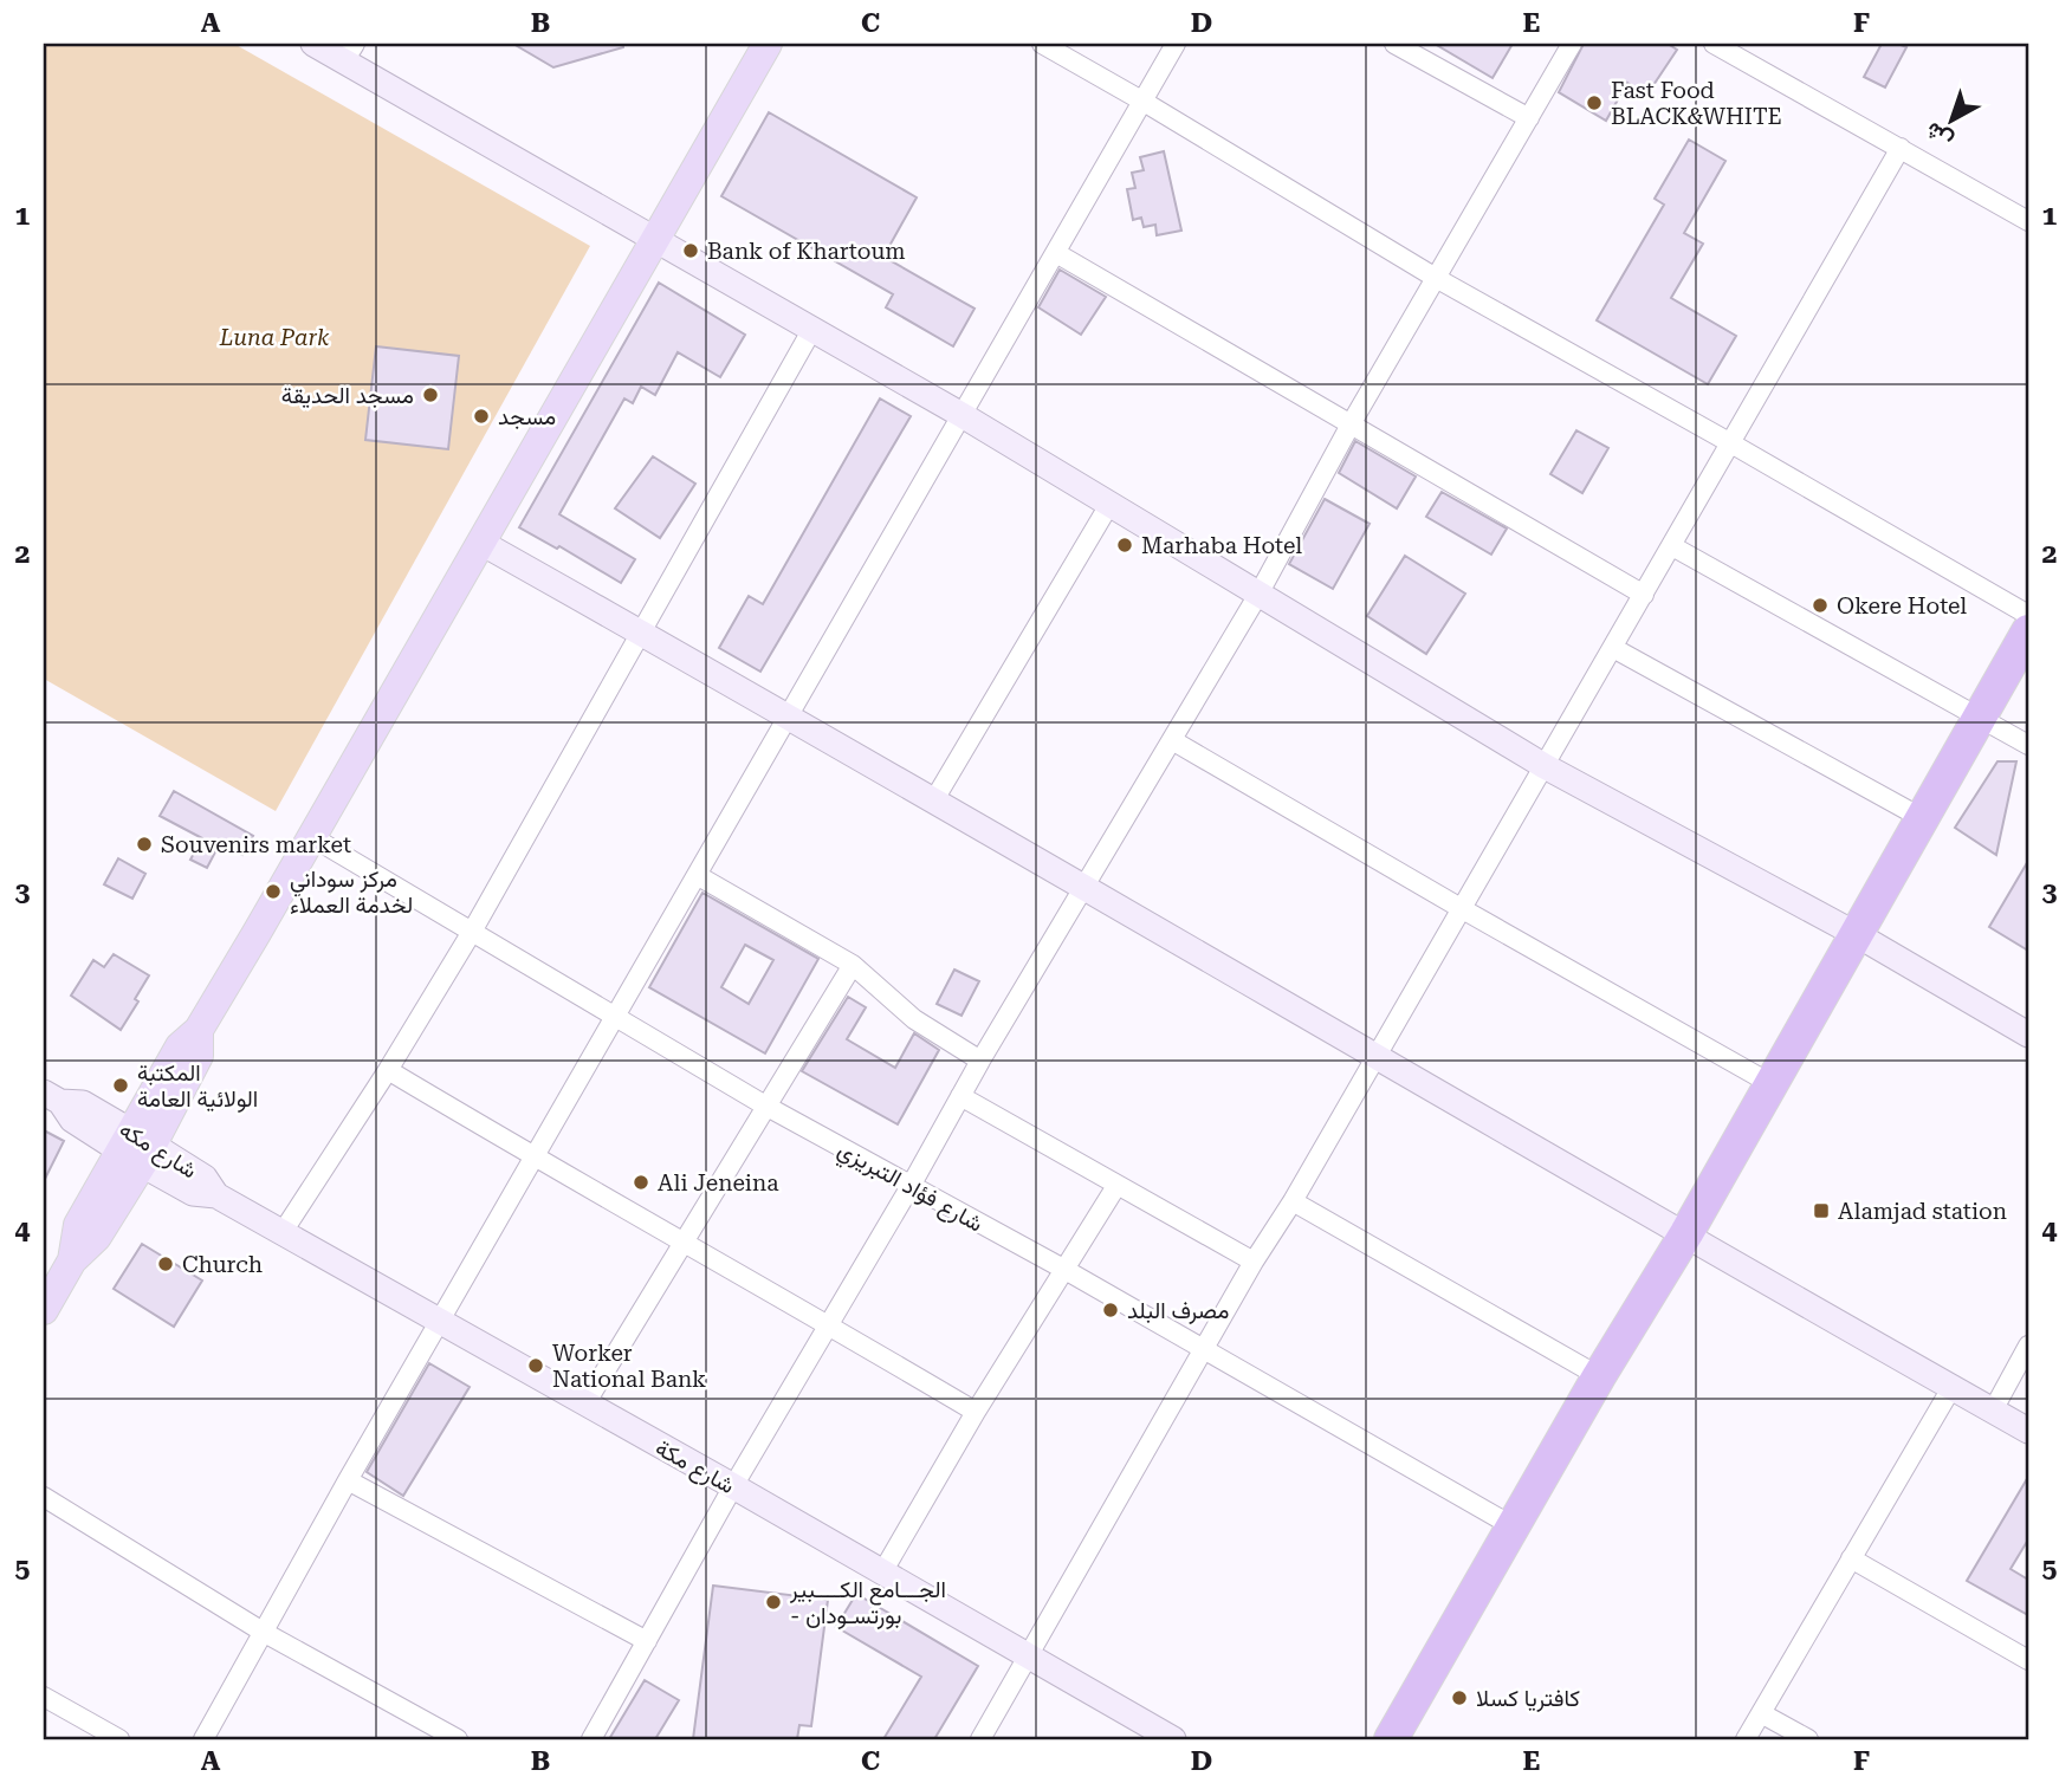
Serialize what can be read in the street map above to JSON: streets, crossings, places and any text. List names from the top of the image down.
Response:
{
  "streets": {
    "street": ["شارع مكه", "شارع فؤاد التبريزي", "شارع مكة"]
  },
  "crossings": [
    ["شارع مكه", "شارع مكة"]
  ],
  "parks": ["Luna Park"],
  "places": {
    "other": [
      "Fast Food BLACK&WHITE",
      "Bank of Khartoum",
      "مسجد الحديقة",
      "مسجد",
      "Marhaba Hotel",
      "Okere Hotel",
      "Souvenirs market",
      "مركز سوداني لخدمة العملاء",
      "المكتبة الولائية العامة",
      "Ali Jeneina",
      "Church",
      "مصرف البلد",
      "Worker National Bank",
      "الجـــامع الكــــبير - بورتسـودان",
      "كافتريا كسلا"
    ],
    "transit": ["Alamjad station"]
  },
  "north": "bottom left",
  "grid": {
    "columns": [
      "A",
      "B",
      "C",
      "D",
      "E",
      "F"
    ],
    "rows": [
      "1",
      "2",
      "3",
      "4",
      "5"
    ]
  }
}
